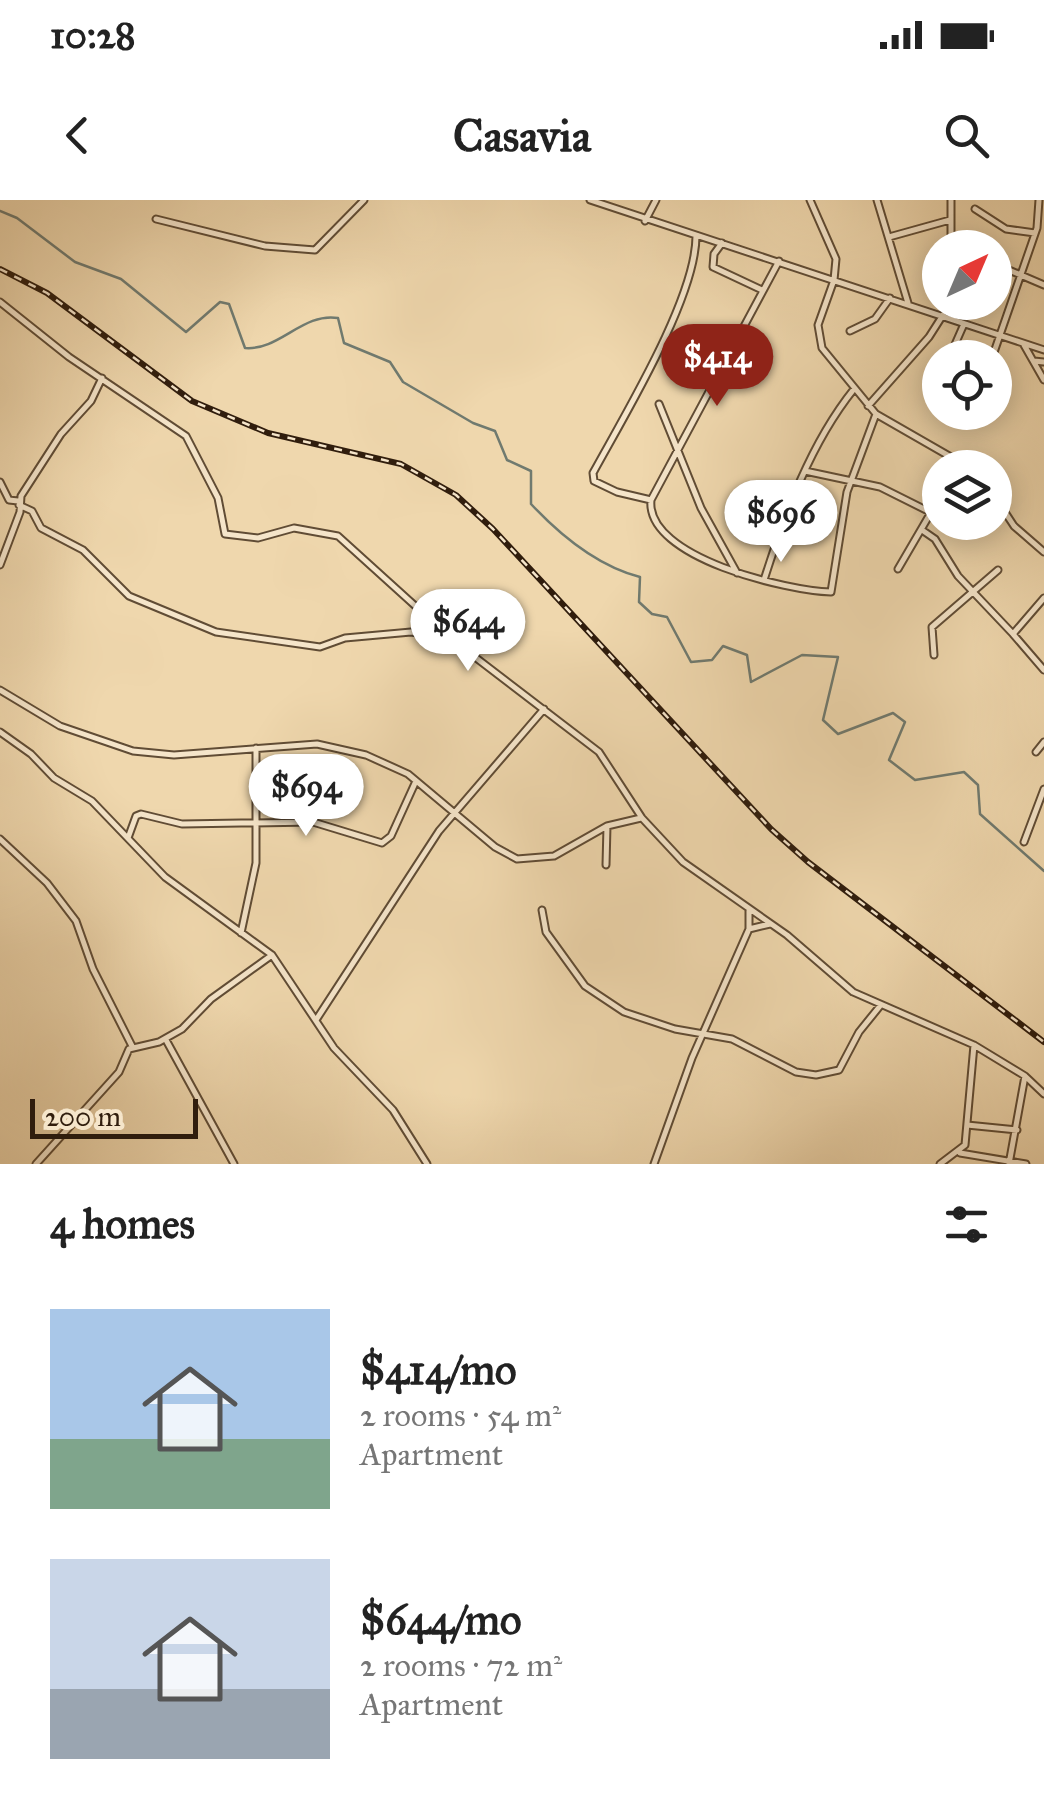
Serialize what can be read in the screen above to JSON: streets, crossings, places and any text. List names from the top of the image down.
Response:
{
  "scale_bar": "200 m",
  "north": "top right",
  "page": {
    "status": "10:28",
    "header": "Casavia",
    "price": [
      "$414",
      "$696",
      "$644",
      "$694"
    ],
    "scale": "200 m",
    "heading": "4 homes",
    "list": [
      {
        "name": "$414/mo",
        "note": "2 rooms · 54 m² · Apartment"
      },
      {
        "name": "$644/mo",
        "note": "2 rooms · 72 m² · Apartment"
      }
    ]
  }
}
